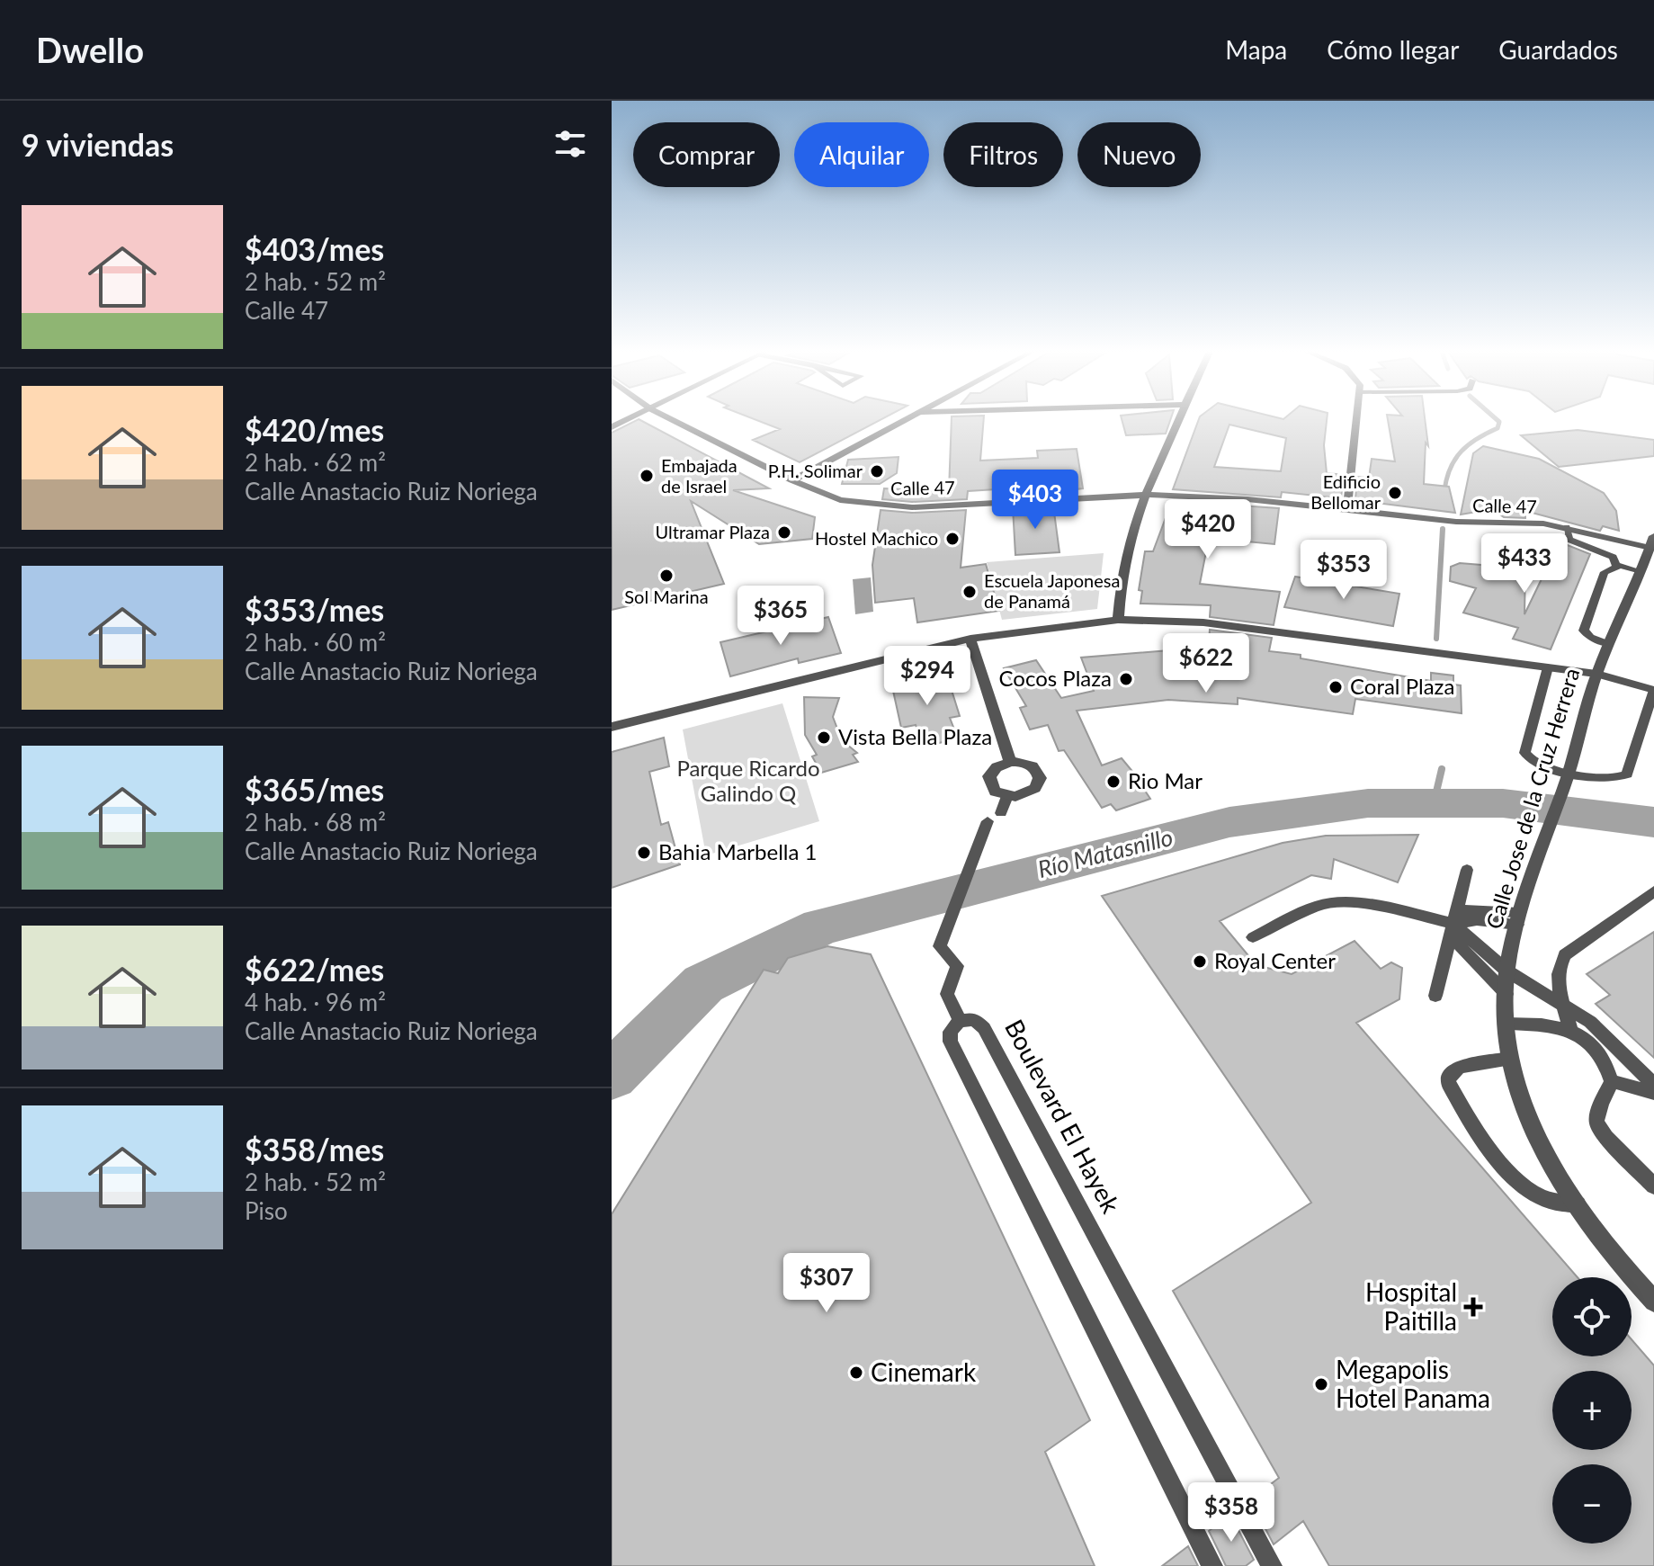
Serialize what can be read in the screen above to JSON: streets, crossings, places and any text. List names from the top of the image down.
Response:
{
  "streets": {
    "street": ["Calle 47", "Calle Jose de la Cruz Herrera"],
    "lane": ["Boulevard El Hayek"]
  },
  "crossings": [
    ["Calle 47", "Calle Jose de la Cruz Herrera"]
  ],
  "water": ["Río Matasnillo"],
  "parks": ["Parque Ricardo Galindo Q"],
  "places": {
    "other": [
      "P.H. Solimar",
      "Embajada de Israel",
      "Edificio Bellomar",
      "Ultramar Plaza",
      "Hostel Machico",
      "Sol Marina",
      "Escuela Japonesa de Panamá",
      "Cocos Plaza",
      "Coral Plaza",
      "Vista Bella Plaza",
      "Rio Mar",
      "Bahia Marbella 1",
      "Royal Center",
      "Cinemark",
      "Megapolis Hotel Panama"
    ],
    "health": ["Hospital Paitilla"]
  },
  "page": {
    "header": "Dwello",
    "nav": ["Mapa", "Cómo llegar", "Guardados"],
    "heading": "9 viviendas",
    "chip": [
      "Comprar",
      "Alquilar",
      "Filtros",
      "Nuevo"
    ],
    "list": [
      {
        "name": "$403/mes",
        "note": "2 hab. · 52 m² · Calle 47"
      },
      {
        "name": "$420/mes",
        "note": "2 hab. · 62 m² · Calle Anastacio Ruiz Noriega"
      },
      {
        "name": "$353/mes",
        "note": "2 hab. · 60 m² · Calle Anastacio Ruiz Noriega"
      },
      {
        "name": "$365/mes",
        "note": "2 hab. · 68 m² · Calle Anastacio Ruiz Noriega"
      },
      {
        "name": "$622/mes",
        "note": "4 hab. · 96 m² · Calle Anastacio Ruiz Noriega"
      },
      {
        "name": "$358/mes",
        "note": "2 hab. · 52 m² · Piso"
      }
    ],
    "price": [
      "$403",
      "$420",
      "$433",
      "$353",
      "$365",
      "$622",
      "$294",
      "$307",
      "$358"
    ],
    "map_buttons": ["+", "−"]
  }
}
